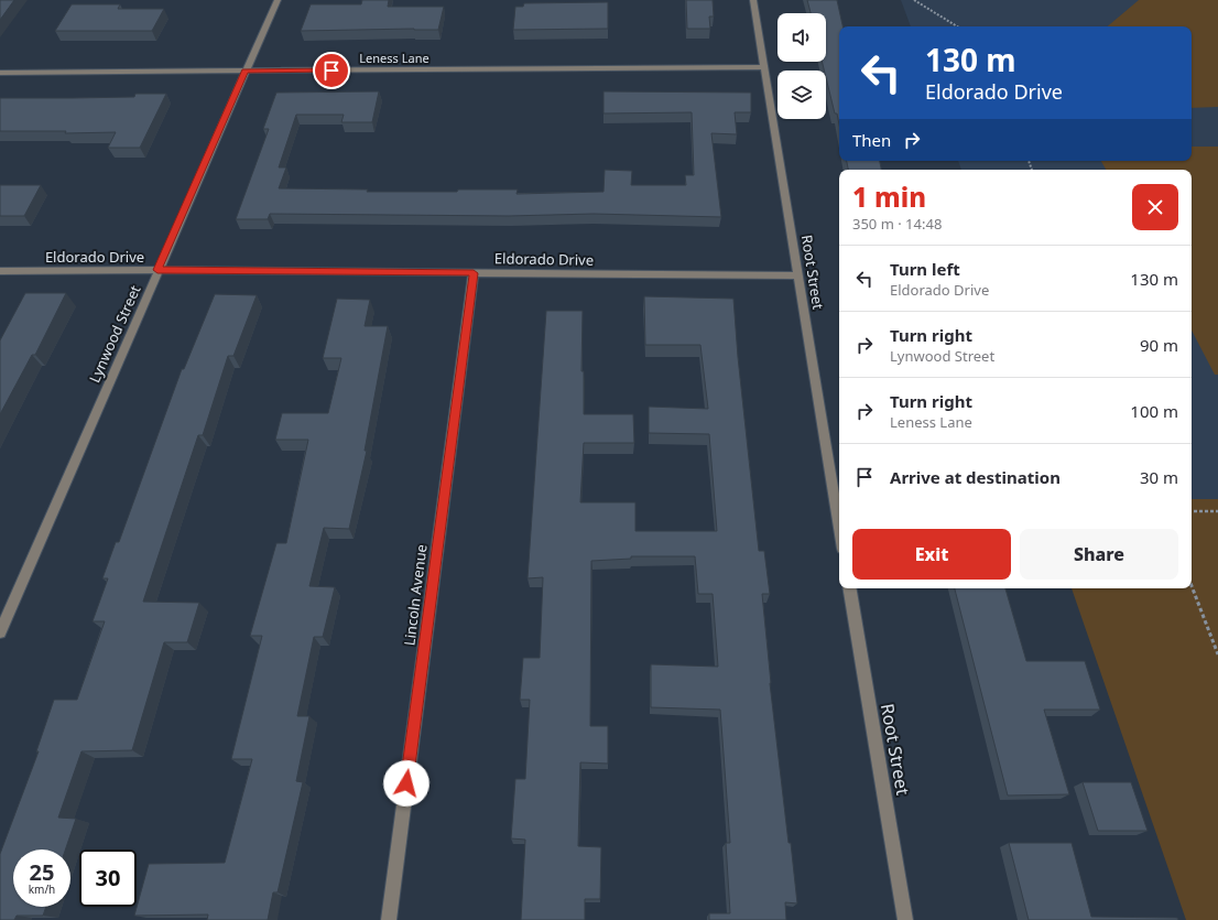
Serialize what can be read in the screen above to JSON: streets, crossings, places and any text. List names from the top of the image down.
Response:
{
  "streets": {
    "street": [
      "Leness Lane",
      "Eldorado Drive",
      "Root Street",
      "Lynwood Street",
      "Lincoln Avenue"
    ]
  },
  "crossings": [
    ["Leness Lane", "Root Street"],
    ["Leness Lane", "Lynwood Street"],
    ["Eldorado Drive", "Root Street"],
    ["Eldorado Drive", "Lynwood Street"],
    ["Eldorado Drive", "Lincoln Avenue"]
  ],
  "page": {
    "turn": ["130 m", "Eldorado Drive"],
    "then": "Then",
    "heading": ["1 min", "350 m · 14:48"],
    "list": [
      {
        "name": "Turn left",
        "note": "Eldorado Drive",
        "value": "130 m"
      },
      {
        "name": "Turn right",
        "note": "Lynwood Street",
        "value": "90 m"
      },
      {
        "name": "Turn right",
        "note": "Leness Lane",
        "value": "100 m"
      },
      {
        "name": "Arrive at destination",
        "value": "30 m"
      }
    ],
    "buttons": ["Exit", "Share"],
    "speed": "25 km/h",
    "limit": "30"
  }
}
